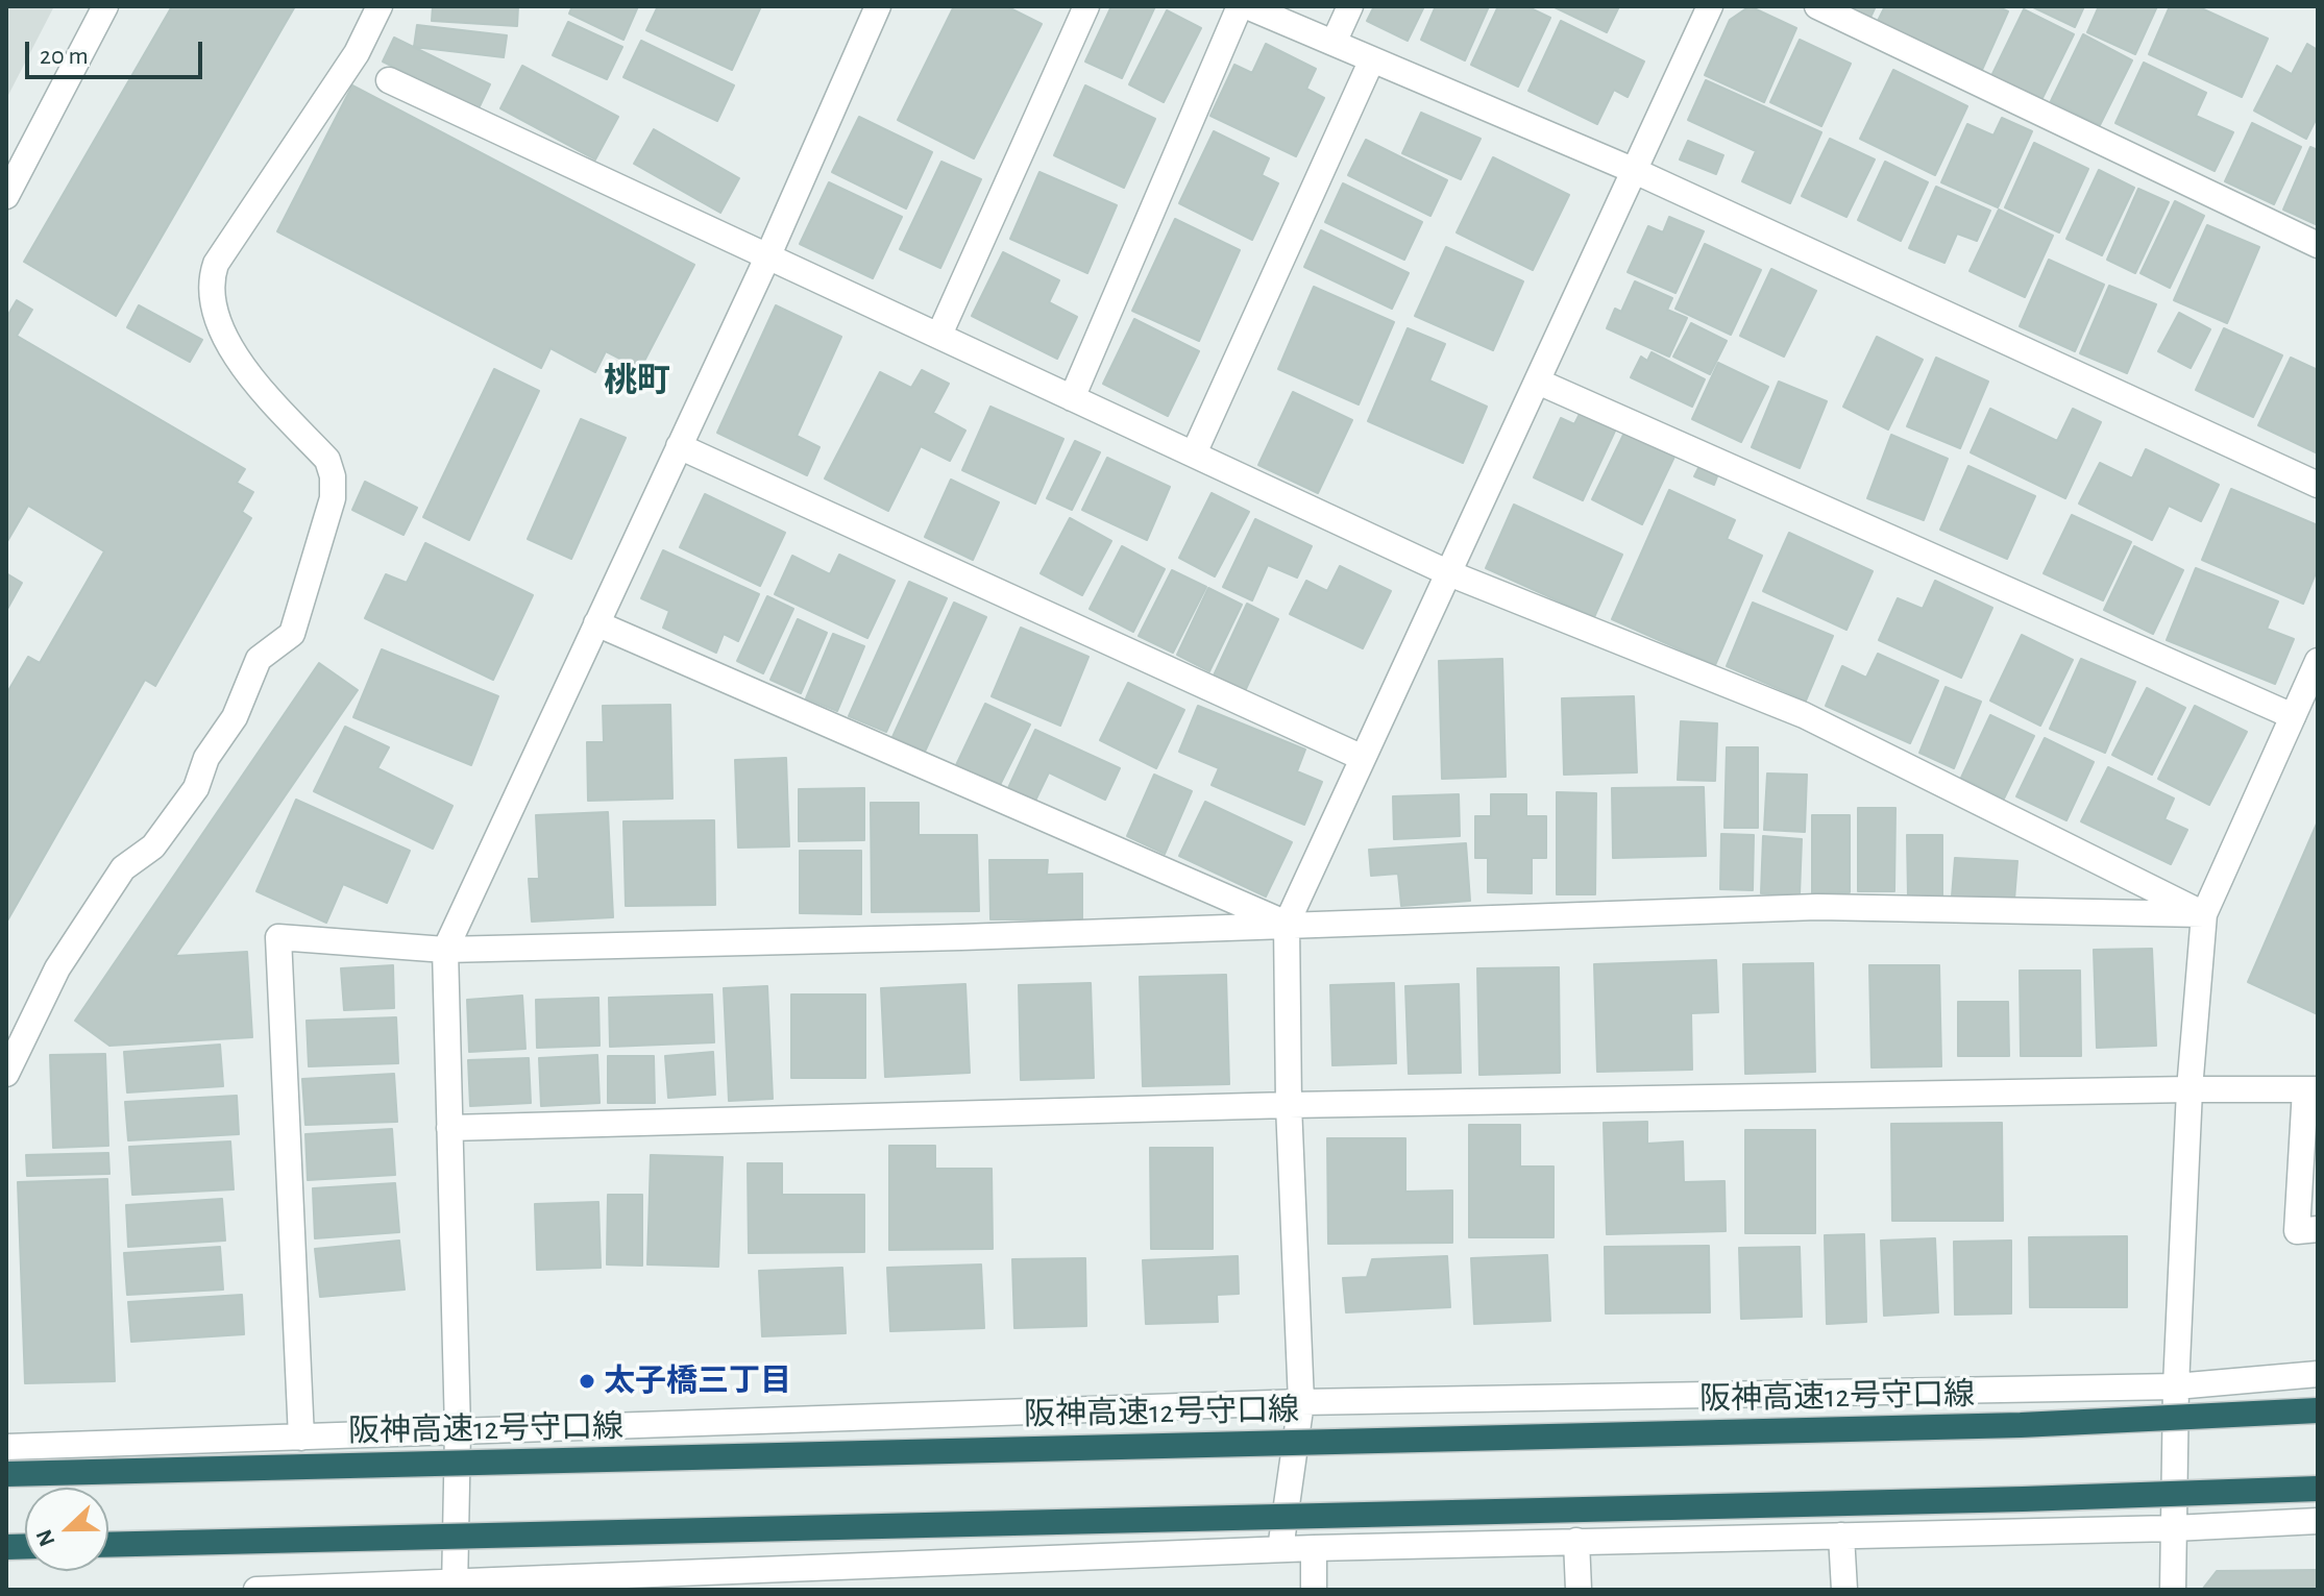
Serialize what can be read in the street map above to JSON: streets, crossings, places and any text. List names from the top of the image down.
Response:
{
  "streets": {
    "highway": ["阪神高速12号守口線"]
  },
  "districts": ["桃町"],
  "places": ["太子橋三丁目"],
  "scale_bar": "20 m",
  "north": "left"
}
